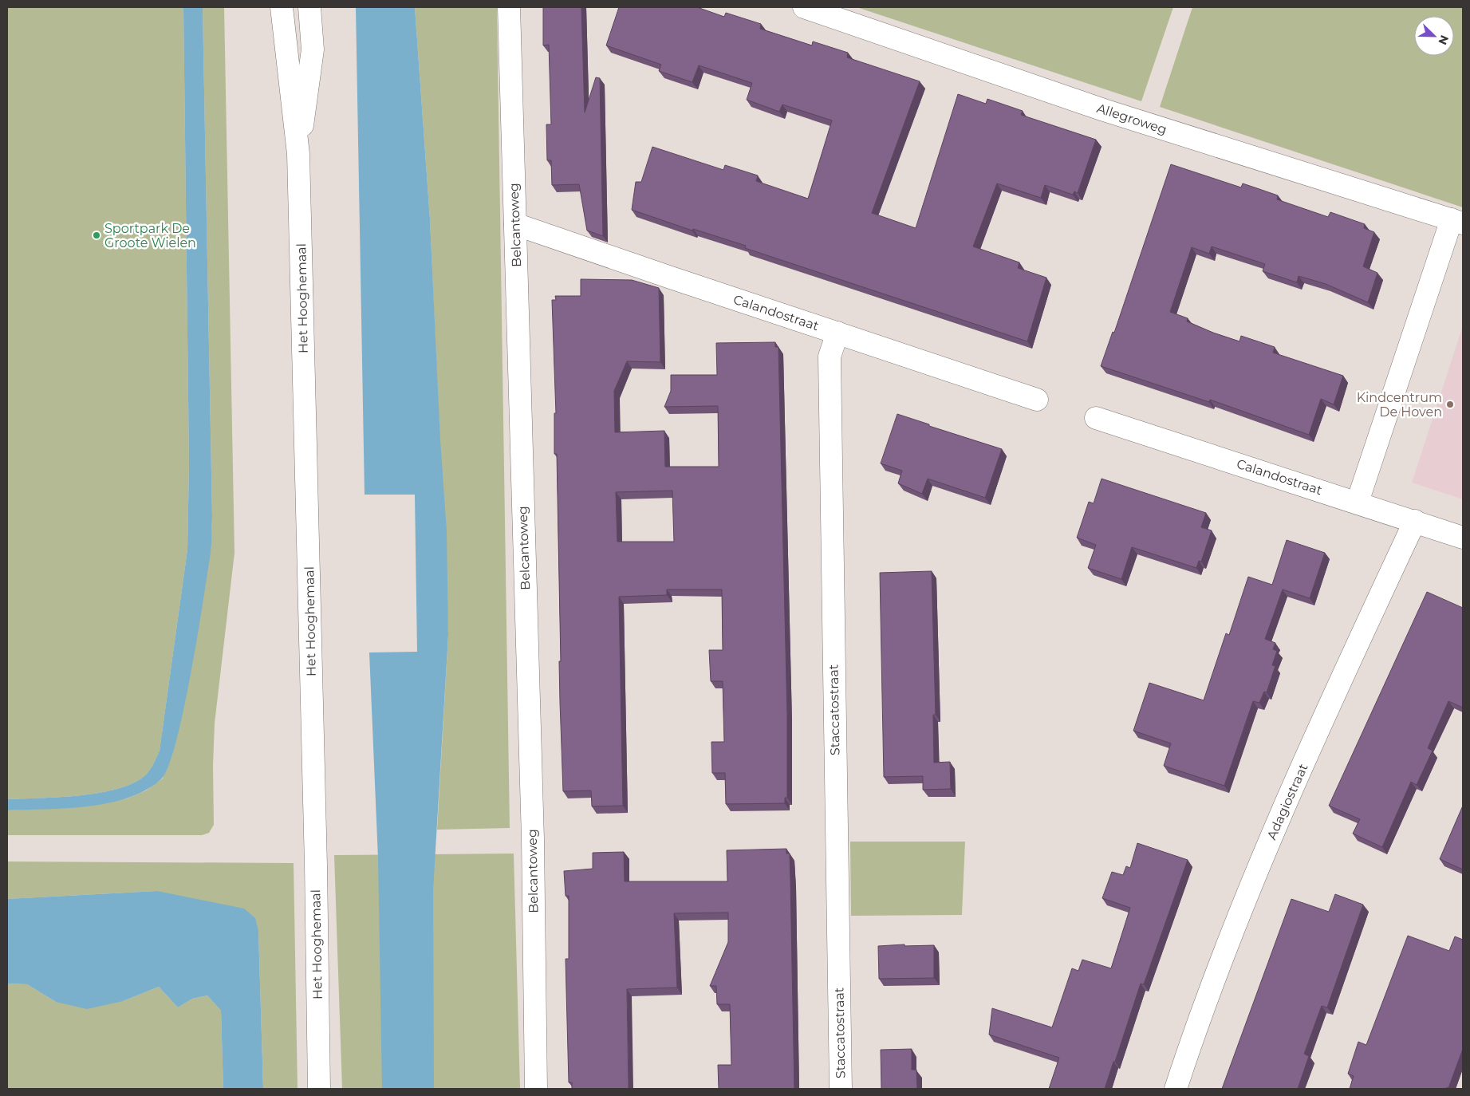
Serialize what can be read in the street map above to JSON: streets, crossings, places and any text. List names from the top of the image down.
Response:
{
  "streets": {
    "street": [
      "Allegroweg",
      "Belcantoweg",
      "Het Hooghemaal",
      "Calandostraat",
      "Staccatostraat",
      "Adagiostraat"
    ]
  },
  "crossings": [
    ["Belcantoweg", "Calandostraat"],
    ["Calandostraat", "Staccatostraat"],
    ["Calandostraat", "Adagiostraat"]
  ],
  "places": ["Sportpark De Groote Wielen", "Kindcentrum De Hoven"],
  "north": "bottom right"
}
